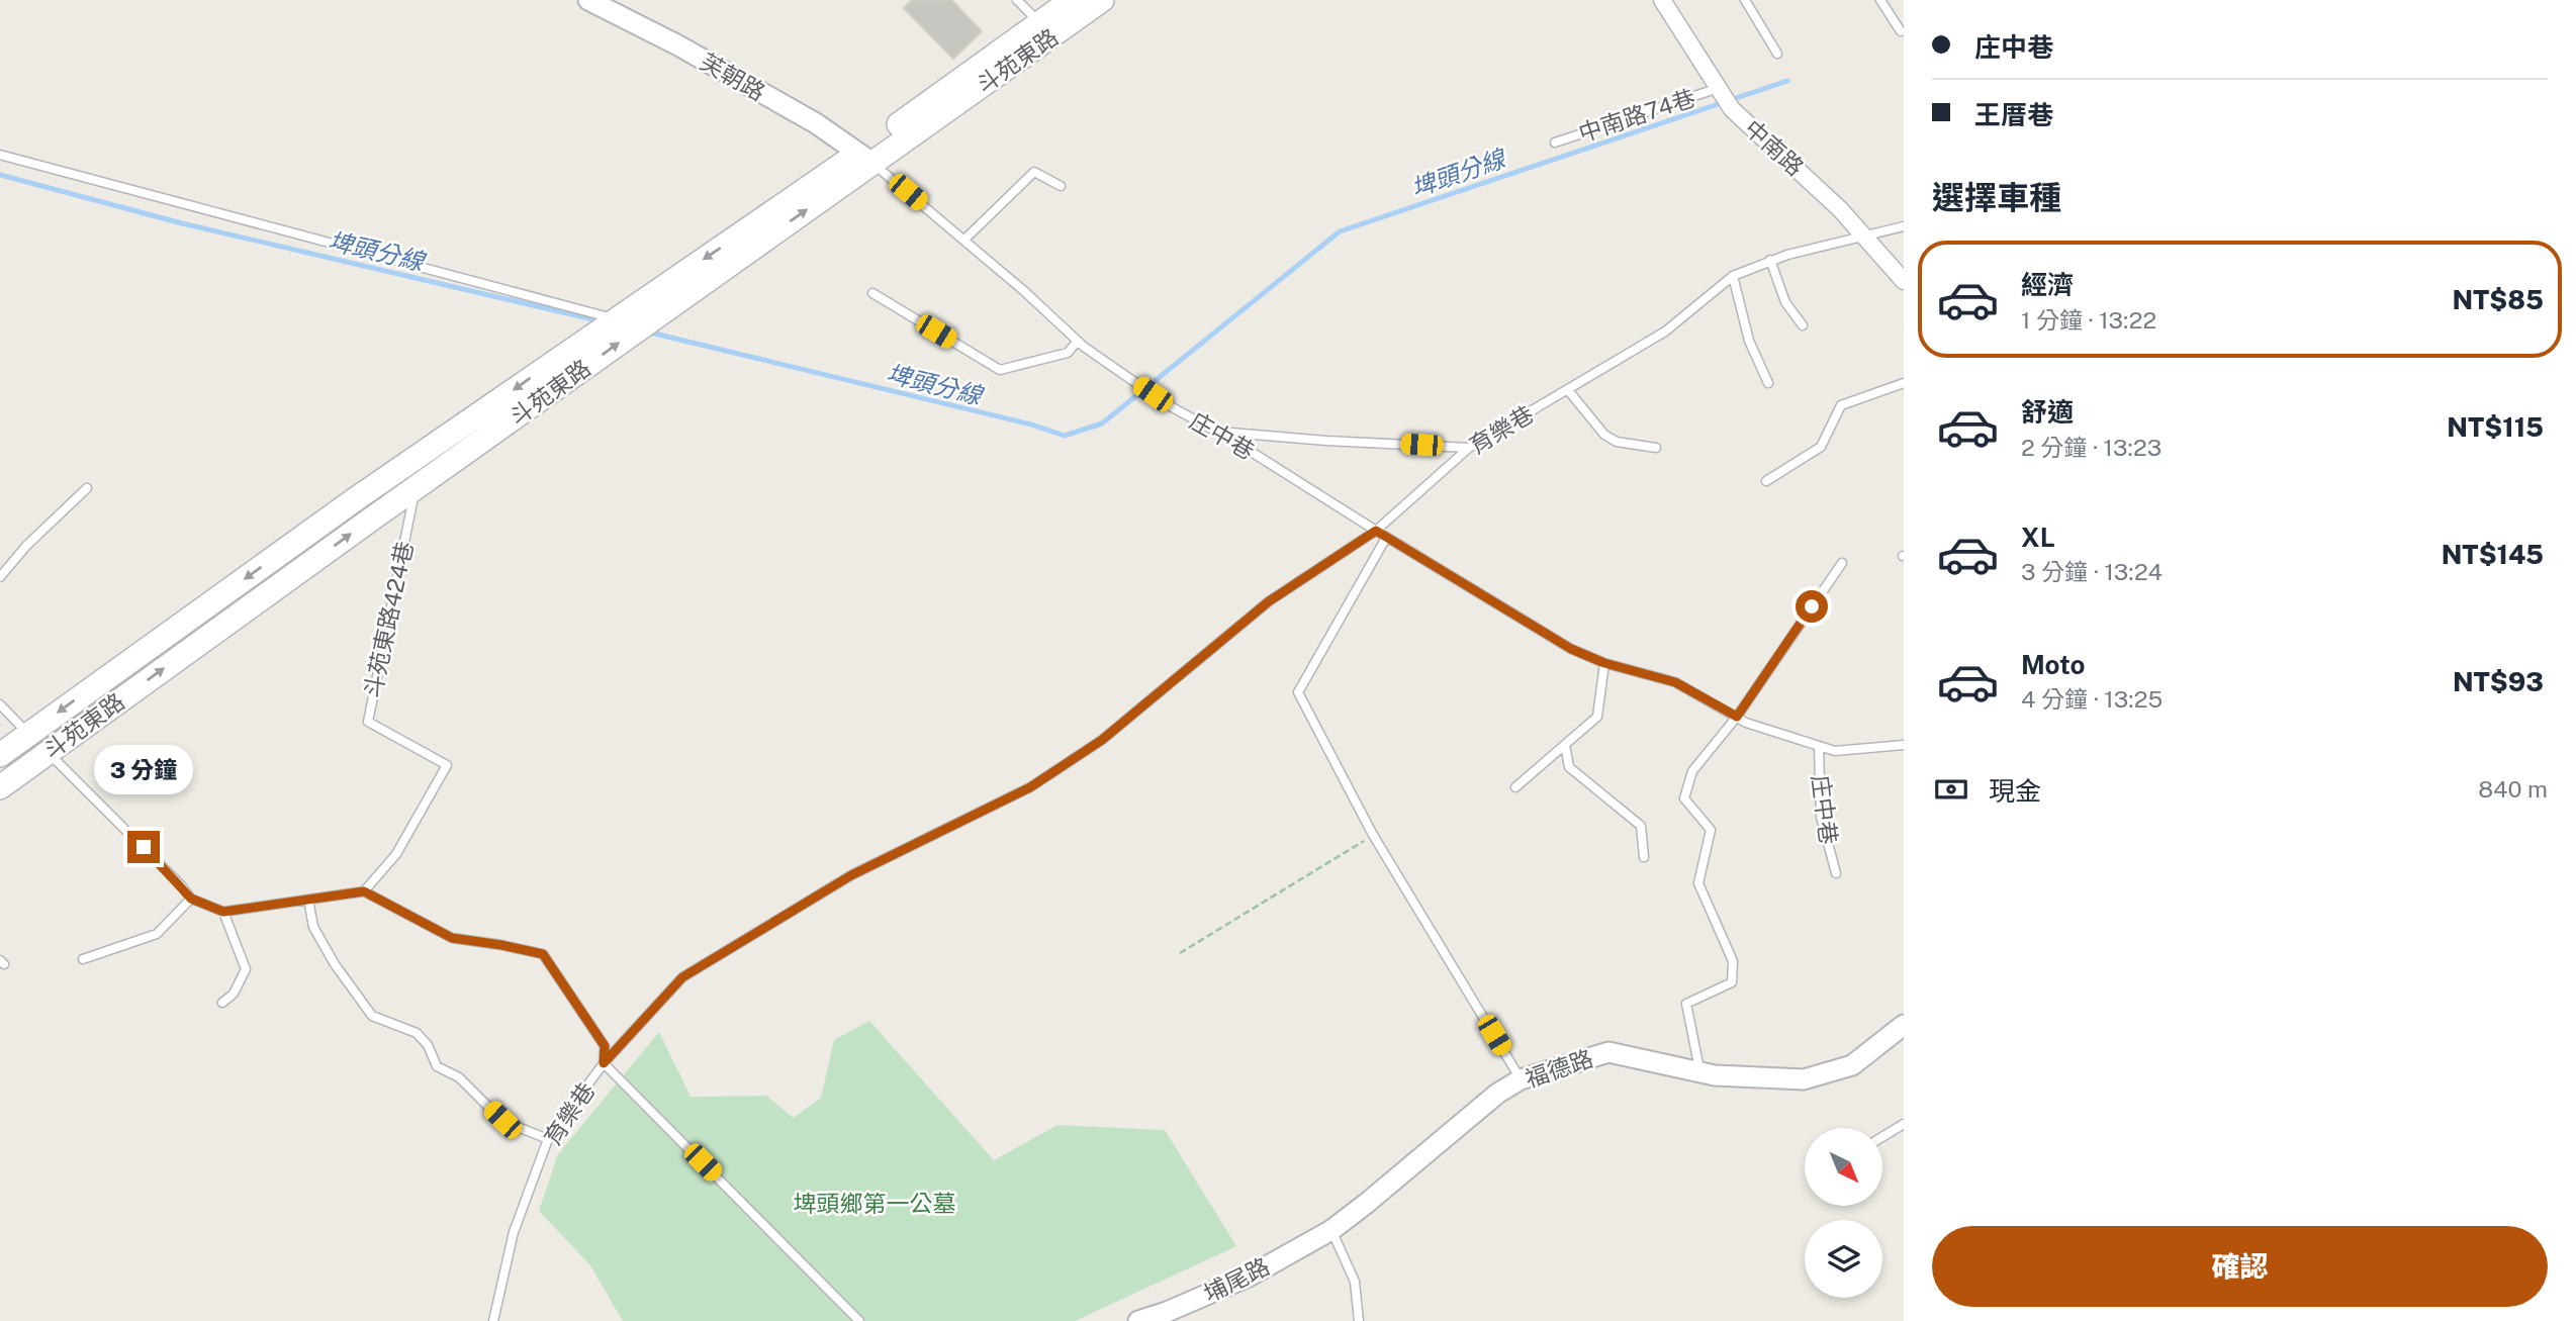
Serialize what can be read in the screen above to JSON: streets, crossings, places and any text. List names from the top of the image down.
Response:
{
  "streets": {
    "main road": ["斗苑東路"],
    "street": [
      "芙朝路",
      "中南路",
      "福德路",
      "埔尾路"
    ],
    "lane": [
      "中南路74巷",
      "育樂巷",
      "庄中巷",
      "斗苑東路424巷"
    ]
  },
  "crossings": [
    ["斗苑東路", "芙朝路"],
    ["斗苑東路", "庄中巷"],
    ["斗苑東路", "斗苑東路424巷"],
    ["芙朝路", "庄中巷"],
    ["中南路74巷", "中南路"],
    ["中南路", "育樂巷"],
    ["育樂巷", "庄中巷"],
    ["福德路", "埔尾路"]
  ],
  "water": ["埤頭分線"],
  "parks": ["埤頭鄉第一公墓"],
  "north": "bottom right",
  "page": {
    "banner": ["庄中巷", "王厝巷"],
    "heading": "選擇車種",
    "list": [
      {
        "name": "經濟",
        "note": "1 分鐘 · 13:22",
        "value": "NT$85"
      },
      {
        "name": "舒適",
        "note": "2 分鐘 · 13:23",
        "value": "NT$115"
      },
      {
        "name": "XL",
        "note": "3 分鐘 · 13:24",
        "value": "NT$145"
      },
      {
        "name": "Moto",
        "note": "4 分鐘 · 13:25",
        "value": "NT$93"
      }
    ],
    "bubble": "3 分鐘",
    "pay": ["現金", "840 m"],
    "buttons": "確認"
  }
}
